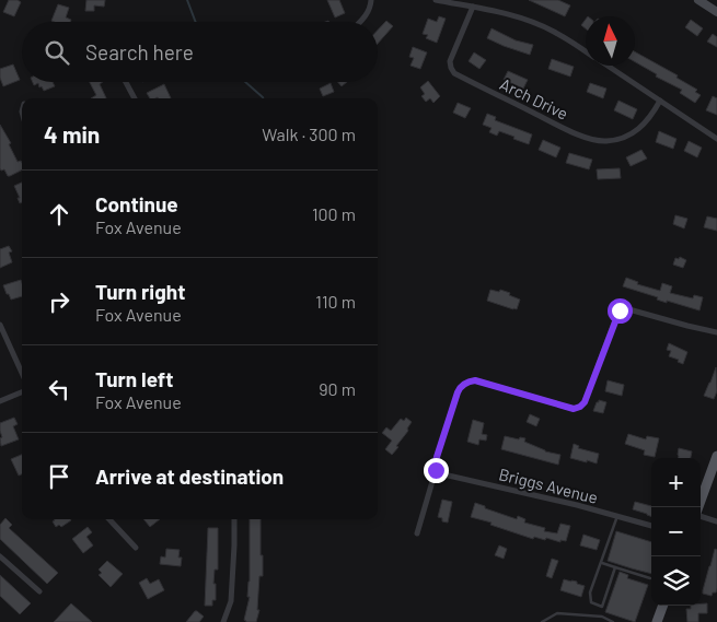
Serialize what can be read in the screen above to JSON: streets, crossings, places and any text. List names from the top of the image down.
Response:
{
  "streets": {
    "street": ["Arch Drive", "Briggs Avenue"]
  },
  "north": "top",
  "page": {
    "search": "Search here",
    "heading": ["4 min", "Walk · 300 m"],
    "list": [
      ["Continue", "Fox Avenue", "100 m"],
      ["Turn right", "Fox Avenue", "110 m"],
      ["Turn left", "Fox Avenue", "90 m"],
      "Arrive at destination"
    ],
    "map_buttons": ["+", "−"]
  }
}
